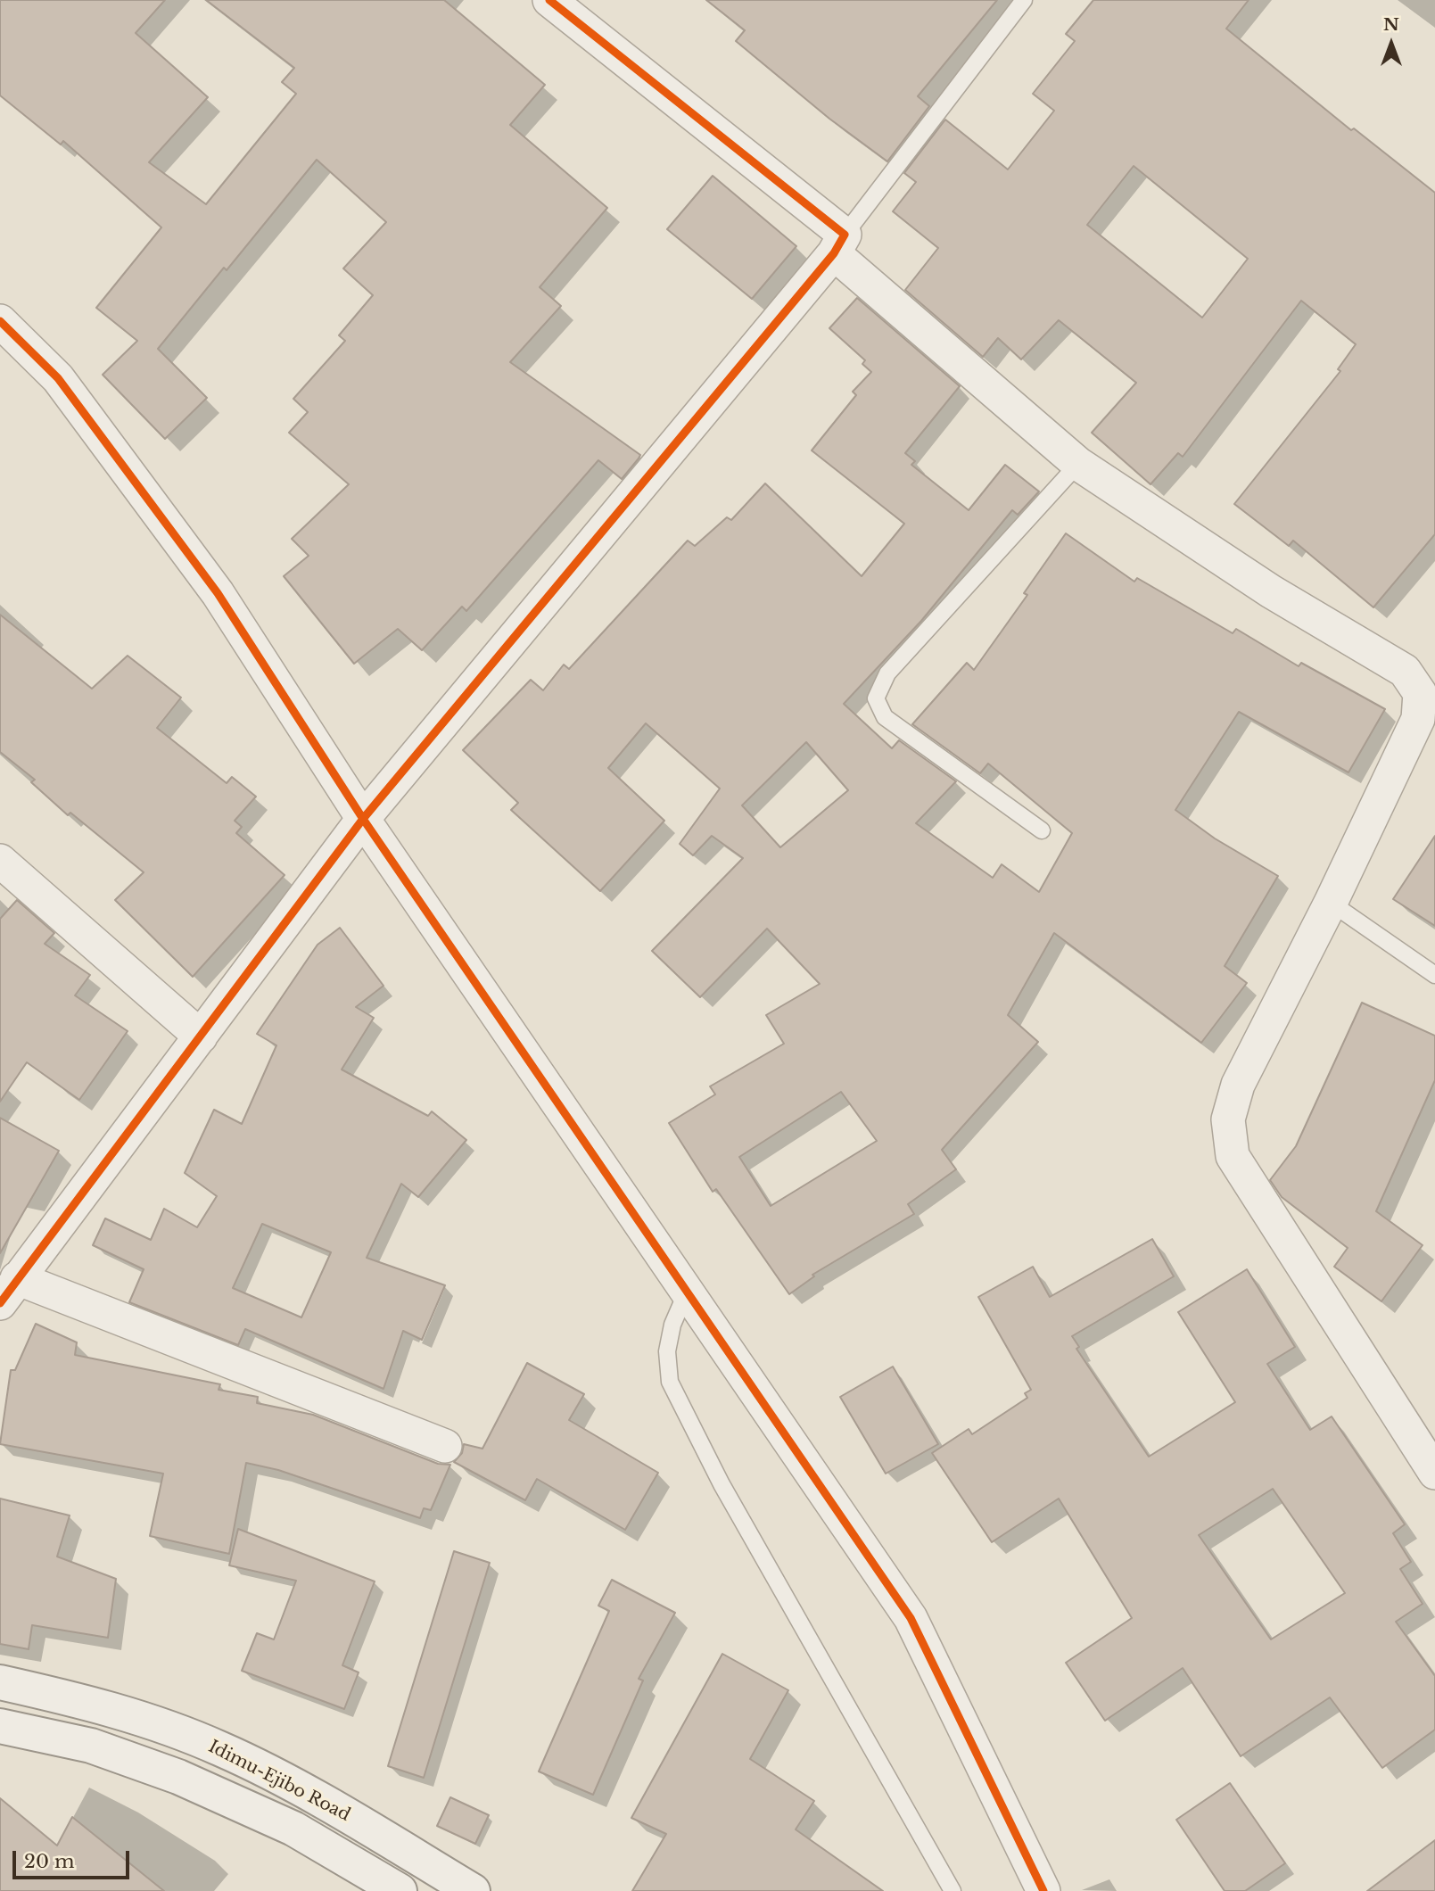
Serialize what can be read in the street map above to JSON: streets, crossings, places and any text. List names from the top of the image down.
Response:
{
  "streets": {
    "main road": ["Idimu-Ejibo Road"]
  },
  "scale_bar": "20 m",
  "north": "top"
}
